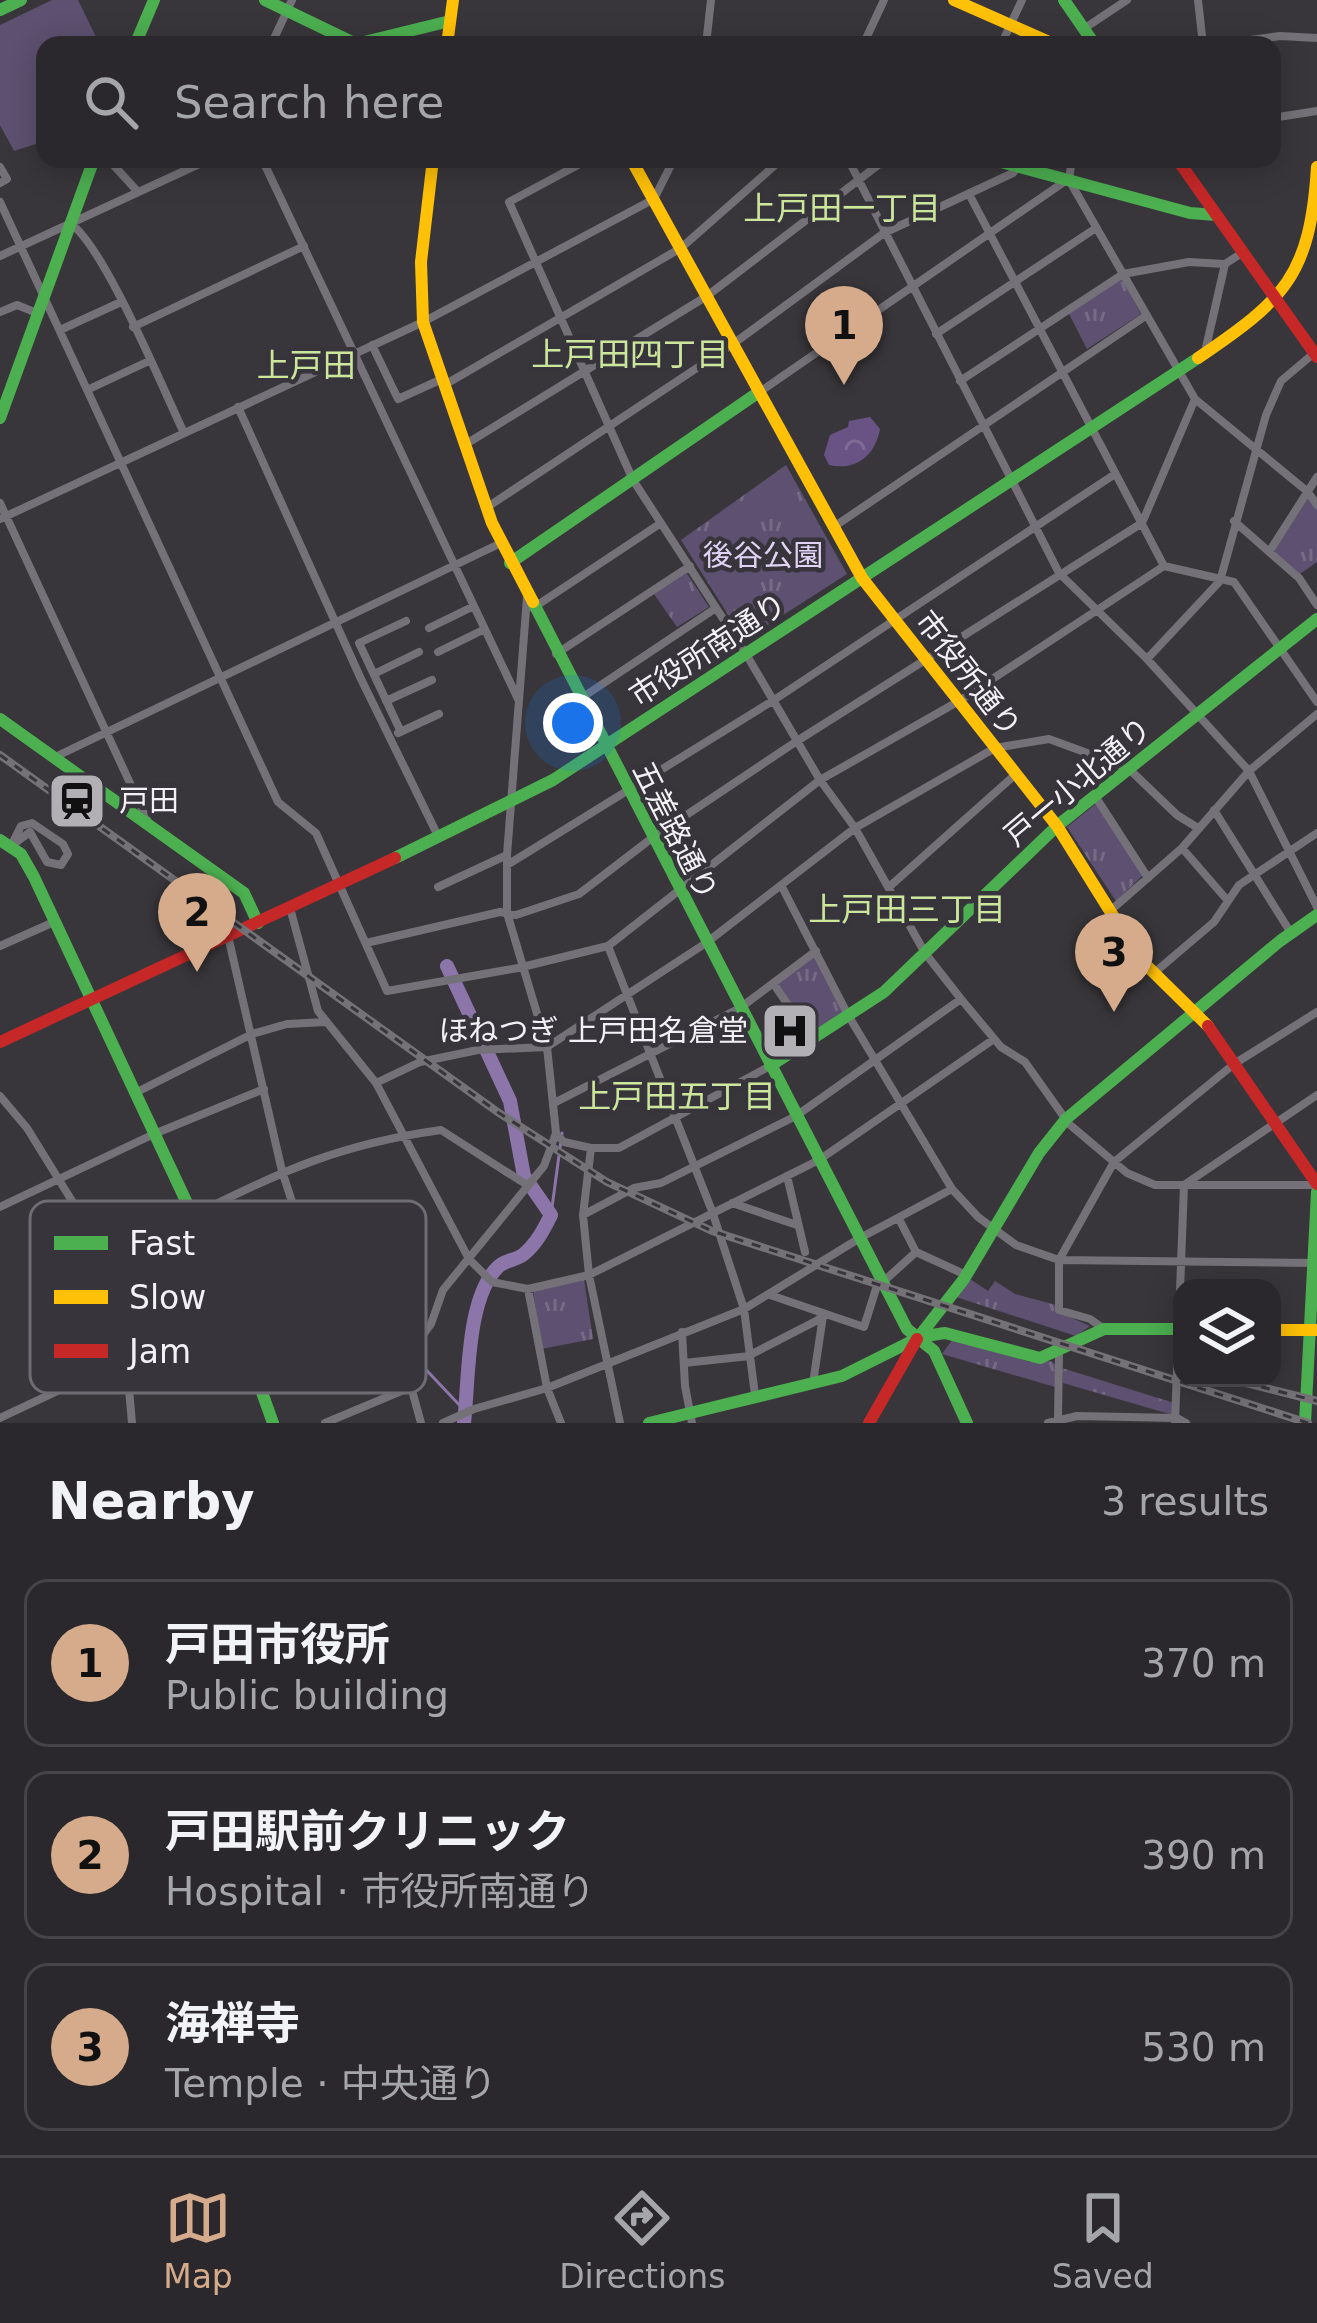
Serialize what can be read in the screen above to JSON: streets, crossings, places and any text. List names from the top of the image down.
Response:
{
  "streets": {
    "main road": [
      "市役所南通り",
      "市役所通り",
      "戸一小北通り",
      "五差路通り"
    ]
  },
  "crossings": [
    ["市役所南通り", "市役所通り"],
    ["市役所南通り", "五差路通り"],
    ["市役所通り", "戸一小北通り"],
    ["戸一小北通り", "五差路通り"]
  ],
  "districts": [
    "上戸田一丁目",
    "上戸田四丁目",
    "上戸田",
    "上戸田三丁目",
    "上戸田五丁目"
  ],
  "parks": ["後谷公園"],
  "places": {
    "station": ["戸田"],
    "hospital": ["ほねつぎ 上戸田名倉堂"]
  },
  "legend": ["Fast", "Slow", "Jam"],
  "page": {
    "search": "Search here",
    "pins": ["1", "2", "3"],
    "heading": ["Nearby", "3 results"],
    "list": [
      {
        "mark": "1",
        "name": "戸田市役所",
        "note": "Public building",
        "value": "370 m"
      },
      {
        "mark": "2",
        "name": "戸田駅前クリニック",
        "note": "Hospital · 市役所南通り",
        "value": "390 m"
      },
      {
        "mark": "3",
        "name": "海禅寺",
        "note": "Temple · 中央通り",
        "value": "530 m"
      }
    ],
    "nav": ["Map", "Directions", "Saved"]
  }
}
